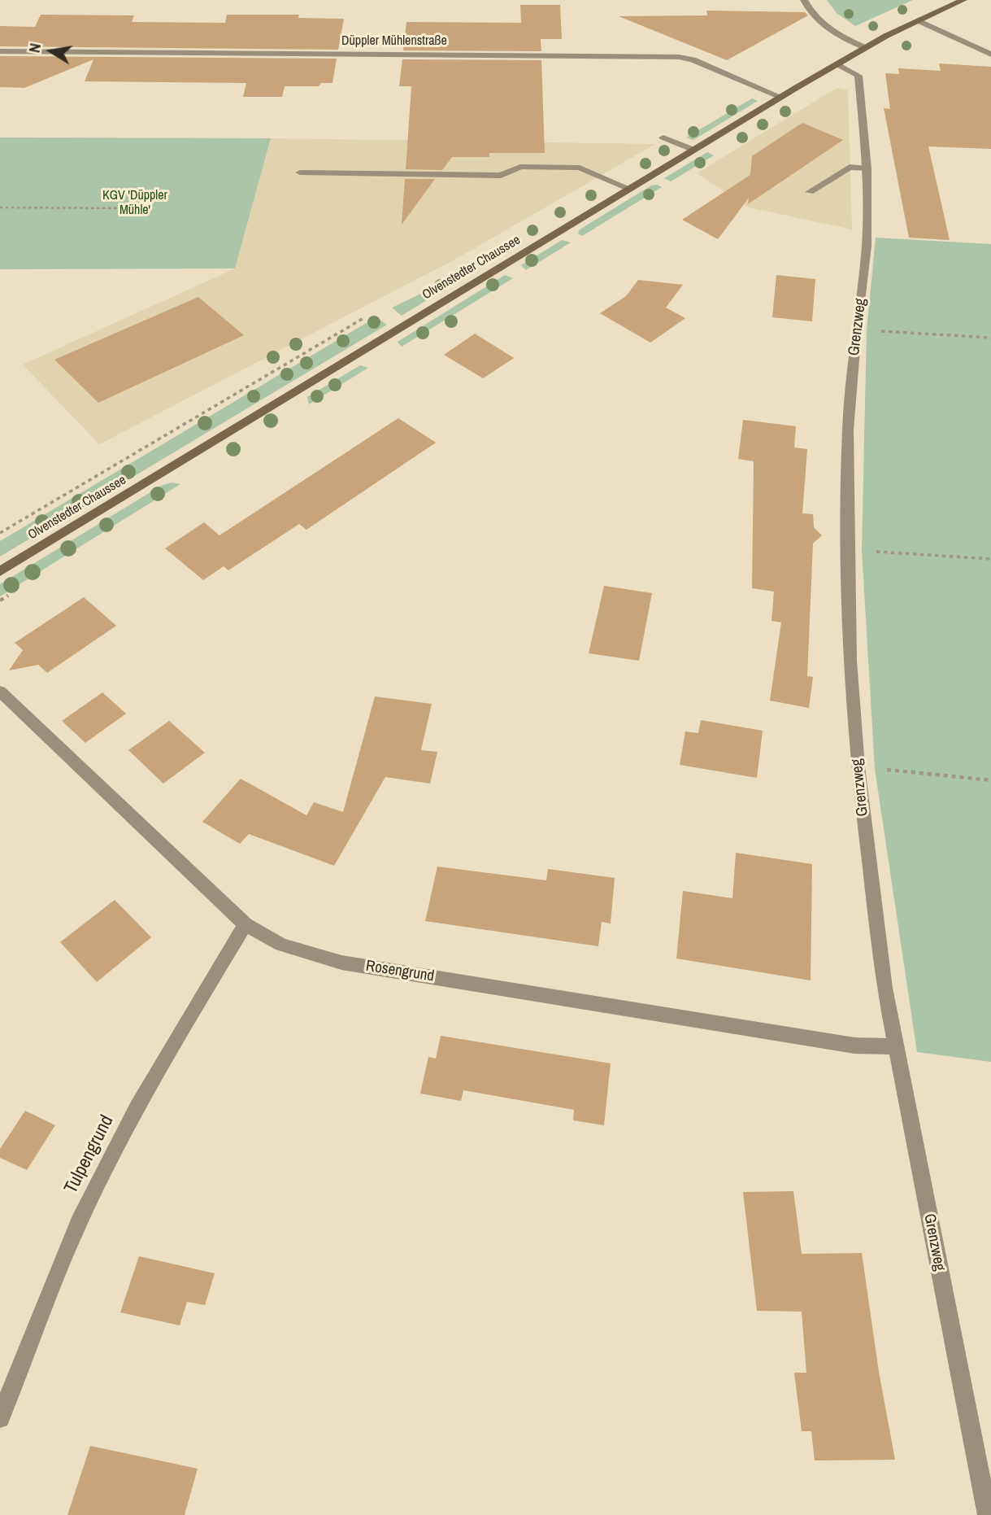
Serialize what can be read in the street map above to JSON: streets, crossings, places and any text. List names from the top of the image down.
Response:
{
  "streets": {
    "street": [
      "Düppler Mühlenstraße",
      "Olvenstedter Chaussee",
      "Grenzweg",
      "Rosengrund",
      "Tulpengrund"
    ]
  },
  "crossings": [
    ["Düppler Mühlenstraße", "Olvenstedter Chaussee"],
    ["Olvenstedter Chaussee", "Grenzweg"],
    ["Grenzweg", "Rosengrund"],
    ["Rosengrund", "Tulpengrund"]
  ],
  "parks": ["KGV 'Düppler Mühle'"],
  "north": "left"
}
